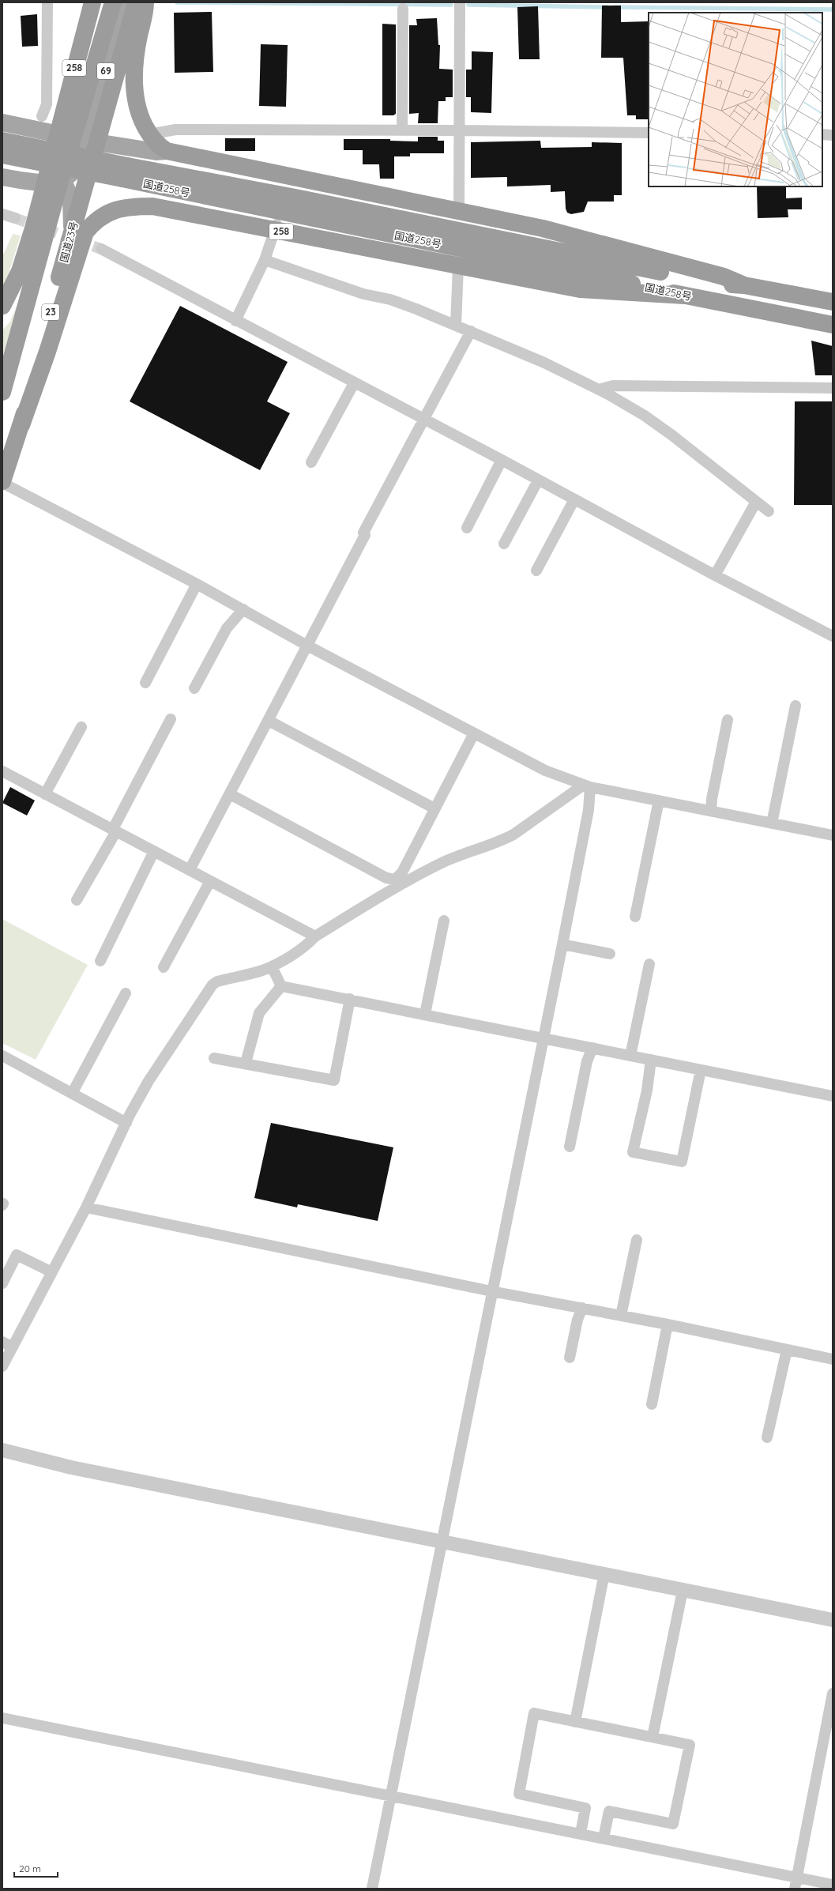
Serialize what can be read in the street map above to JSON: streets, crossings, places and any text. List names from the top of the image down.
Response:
{
  "streets": {
    "highway": [
      "258",
      "国道258号",
      "国道23号",
      "23"
    ],
    "main road": ["69"]
  },
  "crossings": [
    ["258", "69"],
    ["258", "国道258号"],
    ["258", "国道23号"],
    ["258", "23"],
    ["69", "国道23号"],
    ["69", "23"]
  ],
  "scale_bar": "20 m"
}
